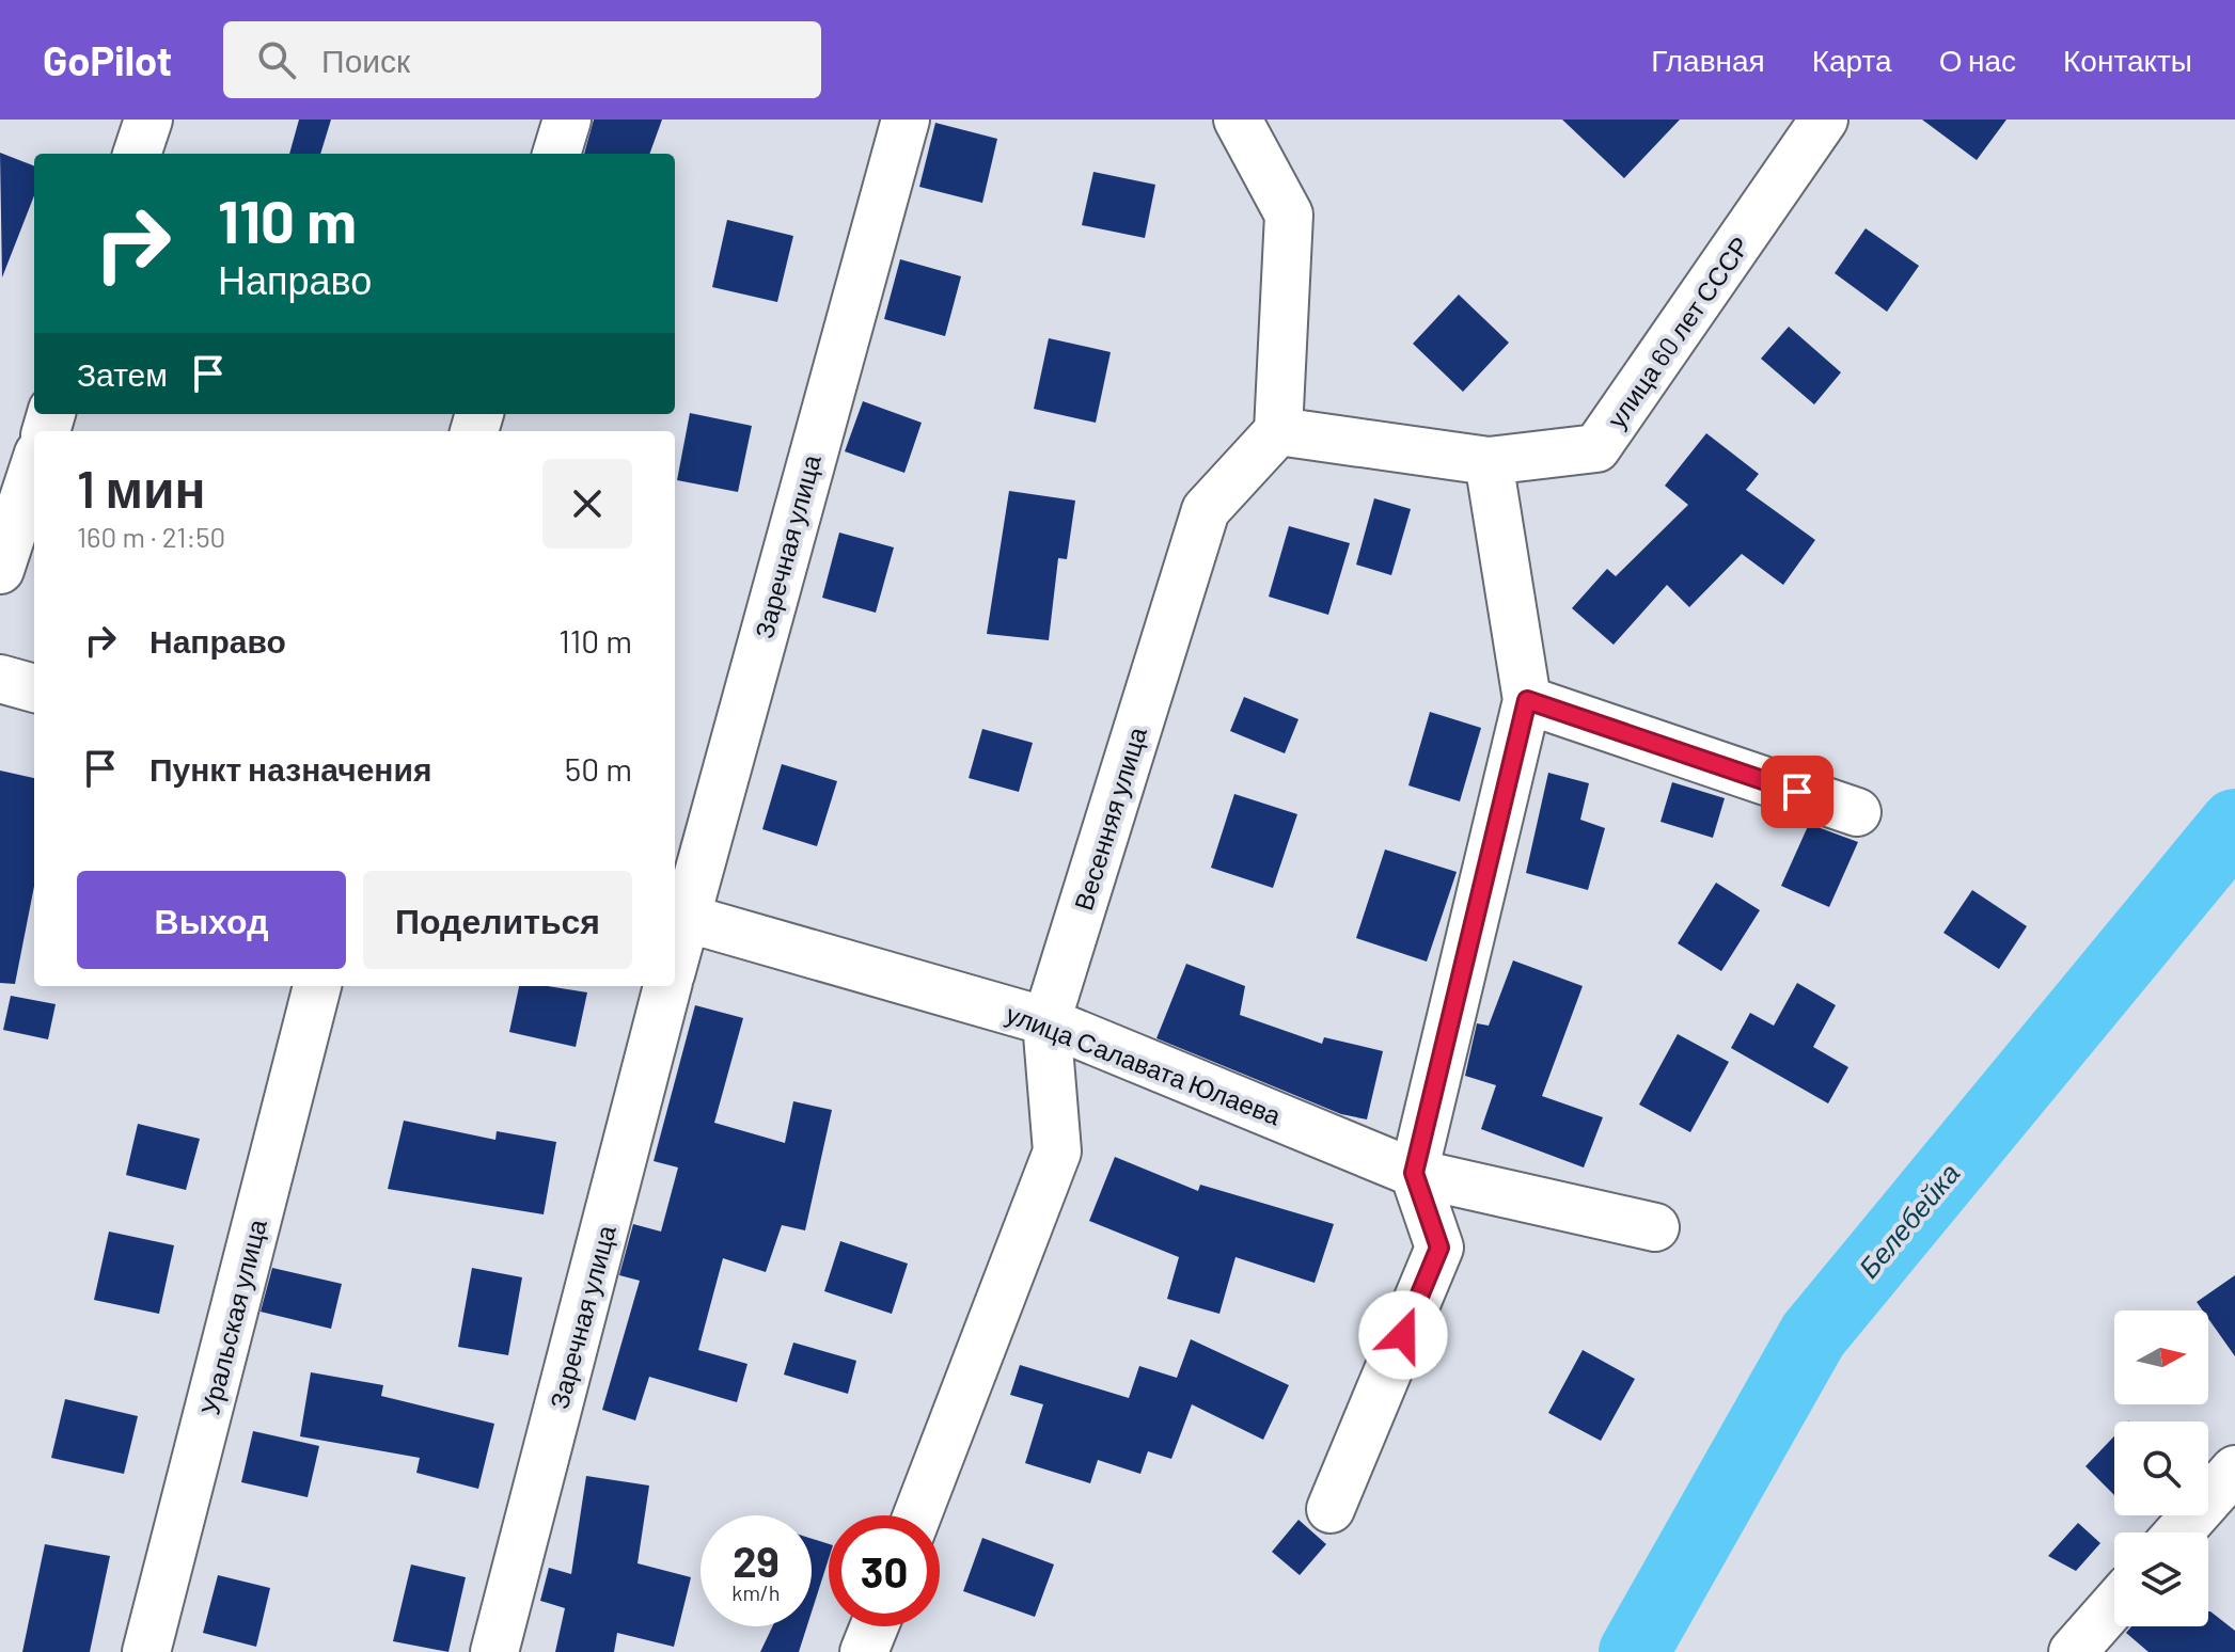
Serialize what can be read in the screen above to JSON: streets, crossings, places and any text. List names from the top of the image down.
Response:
{
  "streets": {
    "street": [
      "улица 60 лет СССР",
      "Заречная улица",
      "Весенняя улица",
      "улица Салавата Юлаева",
      "Уральская улица"
    ]
  },
  "crossings": [
    ["улица 60 лет СССР", "Весенняя улица"],
    ["Заречная улица", "улица Салавата Юлаева"],
    ["Весенняя улица", "улица Салавата Юлаева"]
  ],
  "water": ["Белебейка"],
  "north": "right",
  "page": {
    "header": "GoPilot",
    "search": "Поиск",
    "nav": [
      "Главная",
      "Карта",
      "О нас",
      "Контакты"
    ],
    "turn": ["110 m", "Направо"],
    "then": "Затем",
    "heading": ["1 мин", "160 m · 21:50"],
    "list": [
      {
        "name": "Направо",
        "value": "110 m"
      },
      {
        "name": "Пункт назначения",
        "value": "50 m"
      }
    ],
    "buttons": ["Выход", "Поделиться"],
    "speed": "29 km/h",
    "limit": "30"
  }
}
